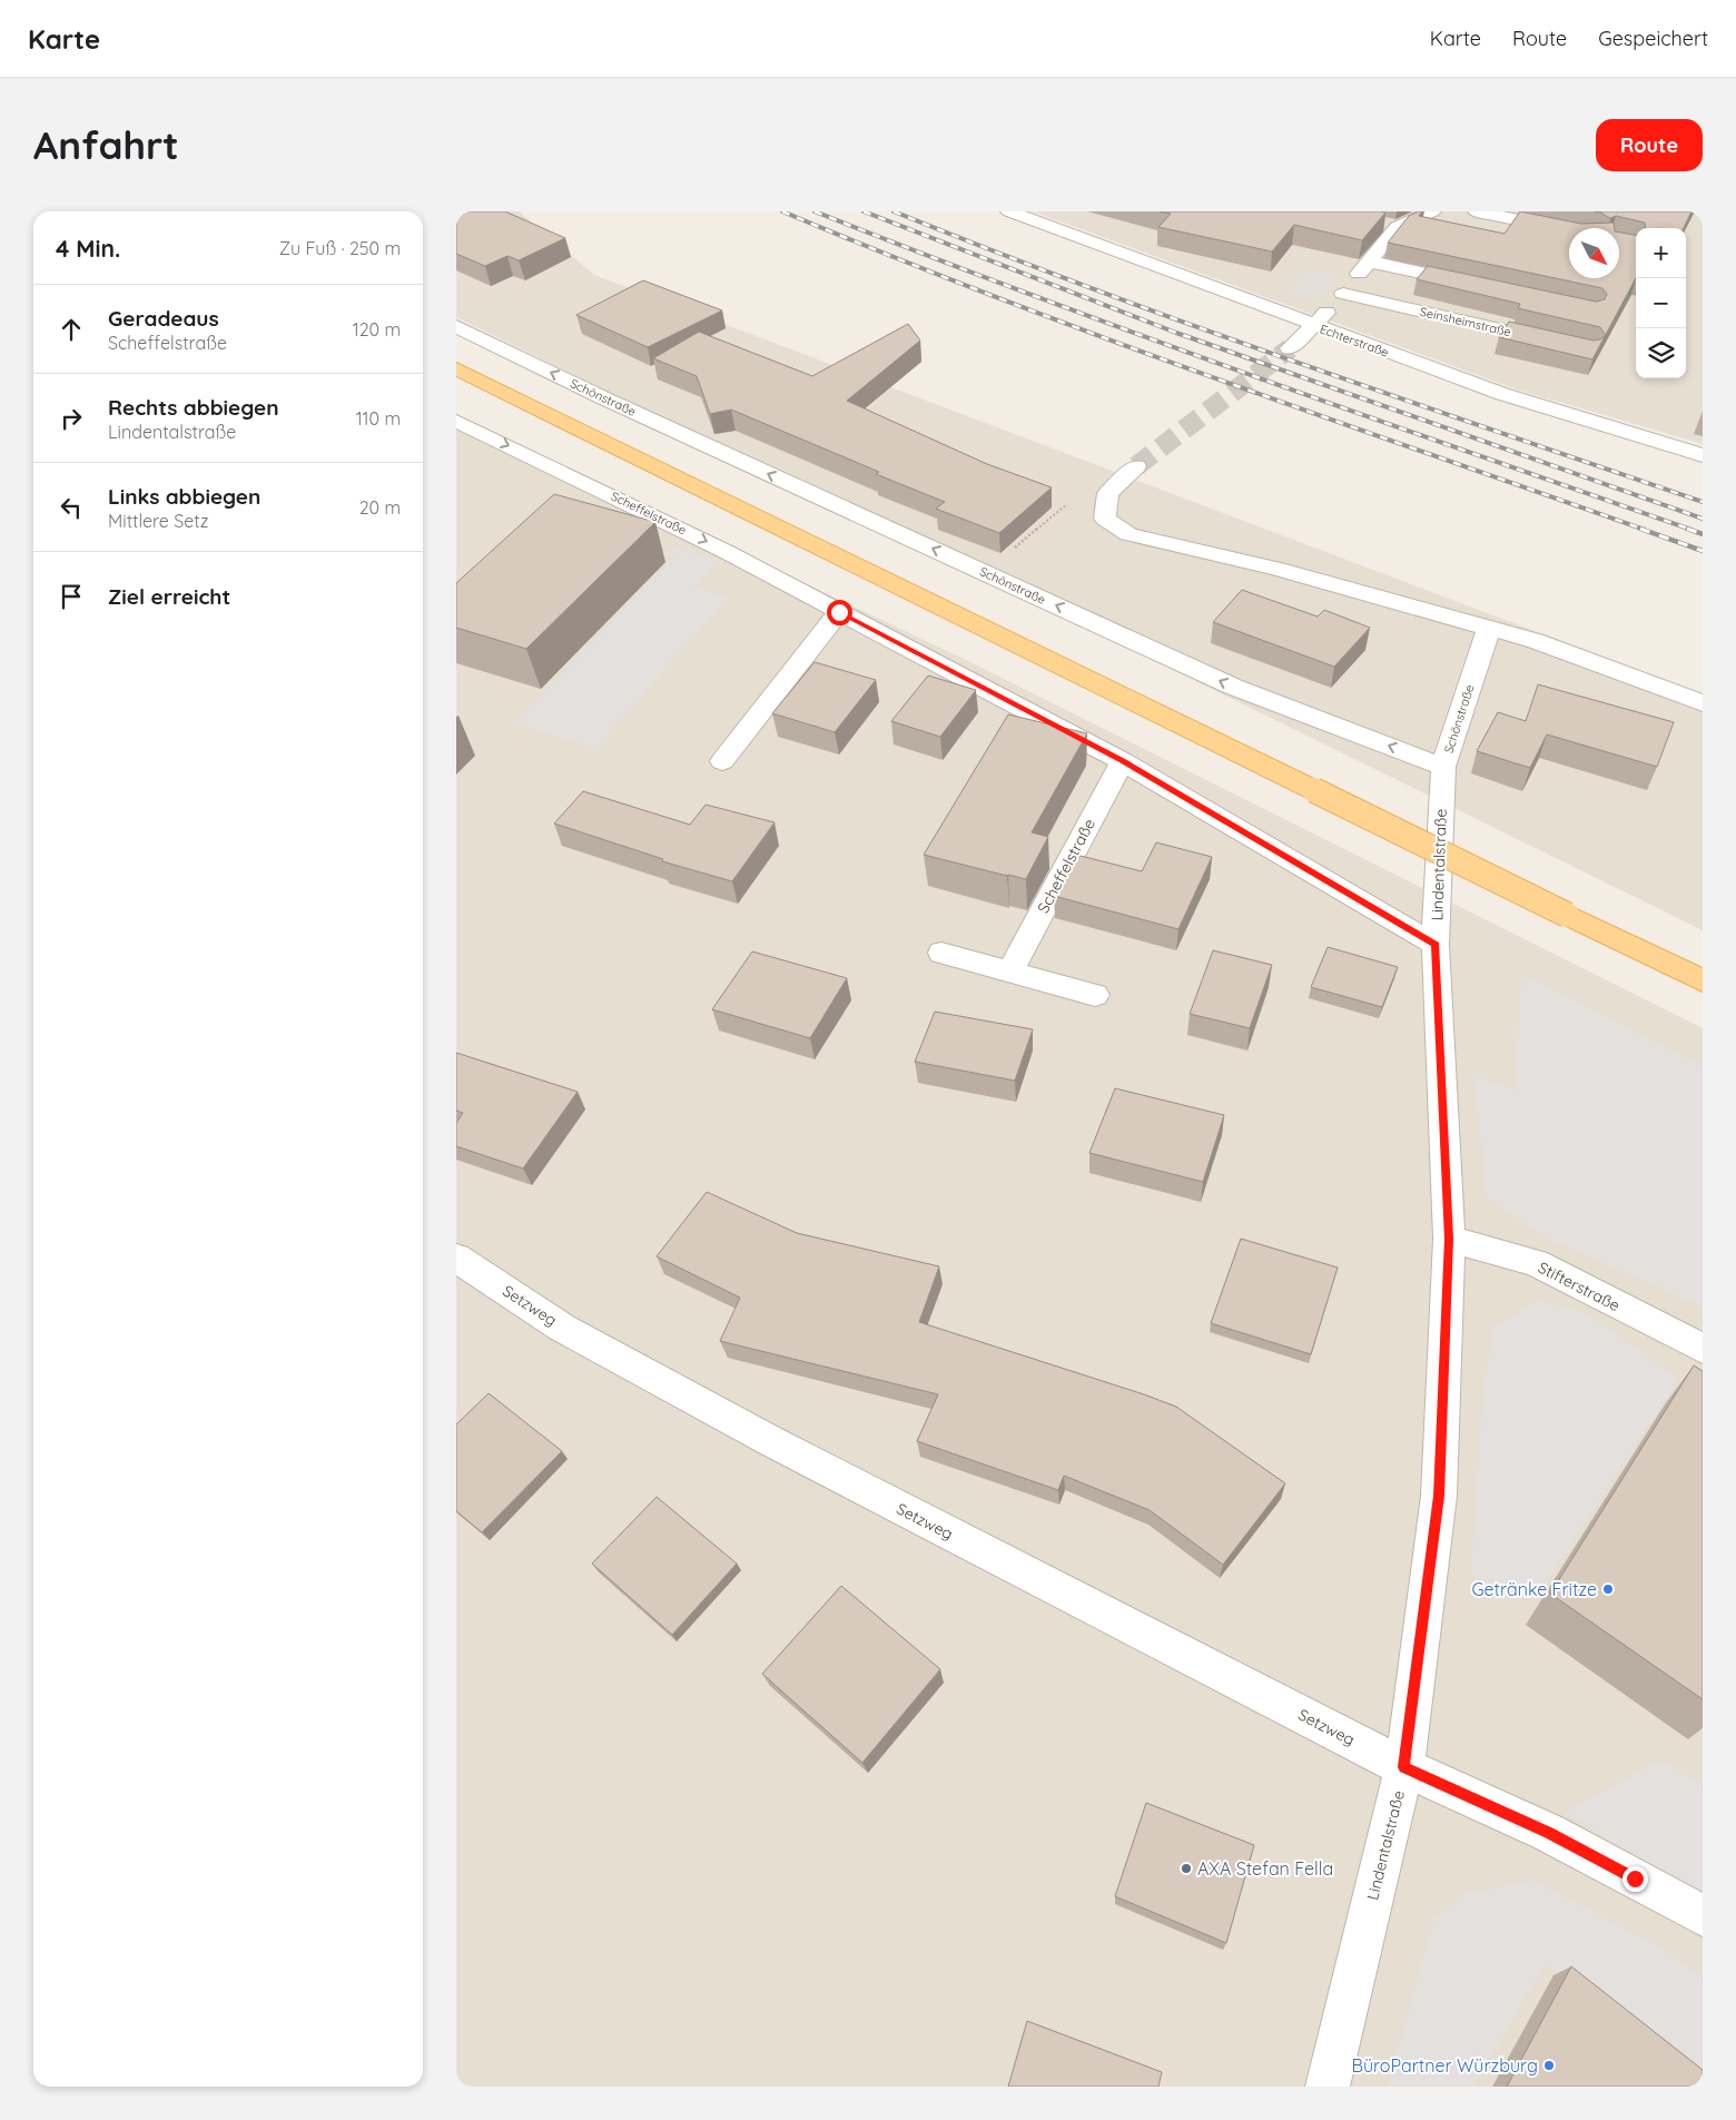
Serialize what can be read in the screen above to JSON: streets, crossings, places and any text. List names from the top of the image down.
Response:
{
  "streets": {
    "street": [
      "Seinsheimstraße",
      "Echterstraße",
      "Schönstraße",
      "Scheffelstraße",
      "Lindentalstraße",
      "Stifterstraße",
      "Setzweg"
    ]
  },
  "crossings": [
    ["Schönstraße", "Lindentalstraße"],
    ["Scheffelstraße", "Lindentalstraße"],
    ["Lindentalstraße", "Stifterstraße"],
    ["Lindentalstraße", "Setzweg"]
  ],
  "one_way": ["Schönstraße"],
  "places": ["Getränke Fritze", "AXA Stefan Fella", "BüroPartner Würzburg"],
  "north": "bottom right",
  "page": {
    "header": "Karte",
    "nav": ["Karte", "Route", "Gespeichert"],
    "buttons": "Route",
    "title": "Anfahrt",
    "heading": ["4 Min.", "Zu Fuß · 250 m"],
    "map_buttons": ["+", "−"],
    "list": [
      ["Geradeaus", "Scheffelstraße", "120 m"],
      ["Rechts abbiegen", "Lindentalstraße", "110 m"],
      ["Links abbiegen", "Mittlere Setz", "20 m"],
      "Ziel erreicht"
    ]
  }
}
